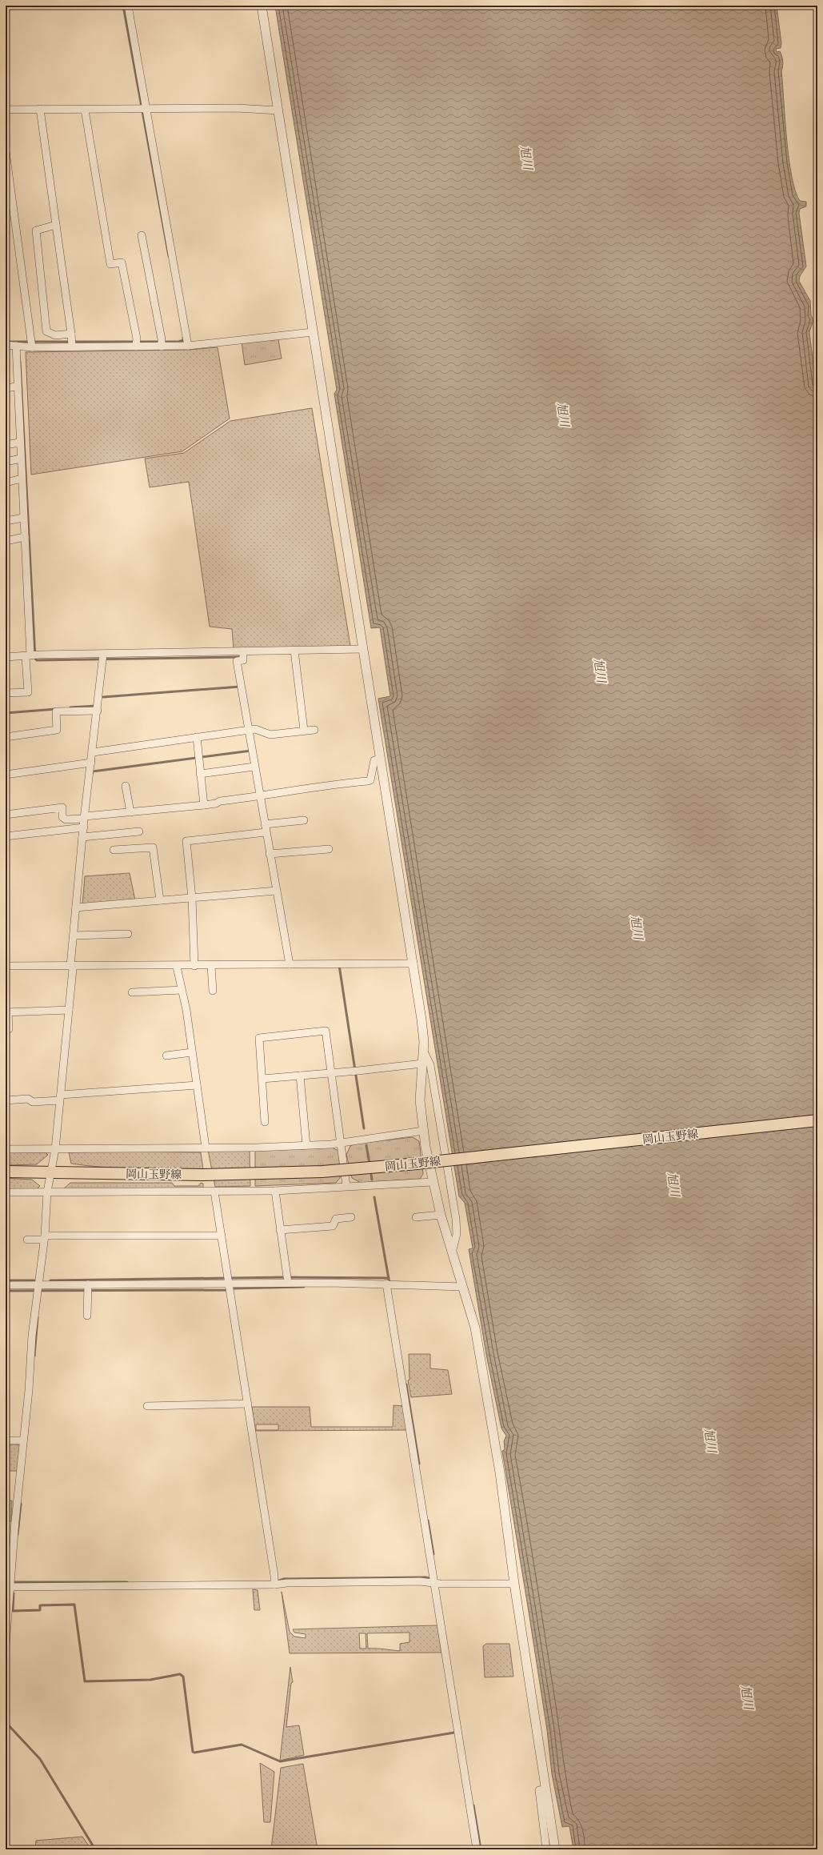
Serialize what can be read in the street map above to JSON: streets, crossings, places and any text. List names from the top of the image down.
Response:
{
  "streets": {
    "main road": ["岡山玉野線"]
  },
  "water": ["旭川"]
}
